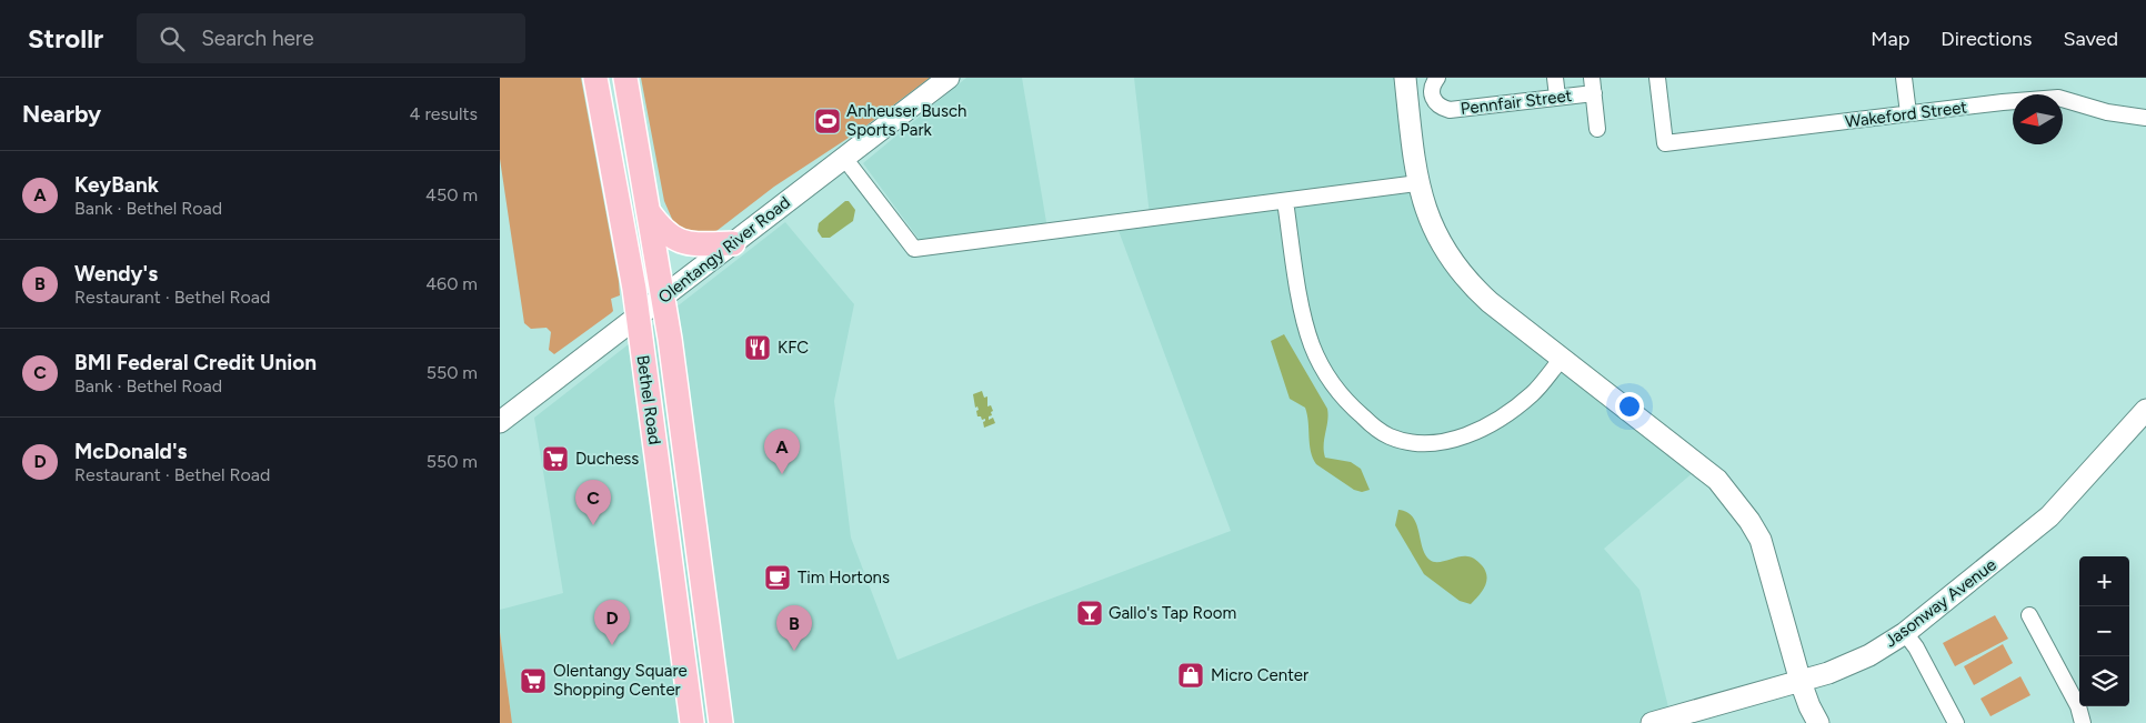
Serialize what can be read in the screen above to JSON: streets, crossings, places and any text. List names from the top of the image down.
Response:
{
  "streets": {
    "main road": ["Bethel Road"],
    "street": [
      "Pennfair Street",
      "Wakeford Street",
      "Olentangy River Road",
      "Jasonway Avenue"
    ]
  },
  "crossings": [
    ["Olentangy River Road", "Bethel Road"]
  ],
  "places": {
    "sports": ["Anheuser Busch Sports Park"],
    "restaurant": ["KFC"],
    "supermarket": ["Duchess", "Olentangy Square Shopping Center"],
    "cafe": ["Tim Hortons"],
    "bar": ["Gallo's Tap Room"],
    "shop": ["Micro Center"]
  },
  "north": "left",
  "page": {
    "header": "Strollr",
    "search": "Search here",
    "nav": ["Map", "Directions", "Saved"],
    "heading": ["Nearby", "4 results"],
    "list": [
      {
        "mark": "A",
        "name": "KeyBank",
        "note": "Bank · Bethel Road",
        "value": "450 m"
      },
      {
        "mark": "B",
        "name": "Wendy's",
        "note": "Restaurant · Bethel Road",
        "value": "460 m"
      },
      {
        "mark": "C",
        "name": "BMI Federal Credit Union",
        "note": "Bank · Bethel Road",
        "value": "550 m"
      },
      {
        "mark": "D",
        "name": "McDonald's",
        "note": "Restaurant · Bethel Road",
        "value": "550 m"
      }
    ],
    "pins": [
      "A",
      "C",
      "D",
      "B"
    ],
    "map_buttons": ["+", "−"]
  }
}
